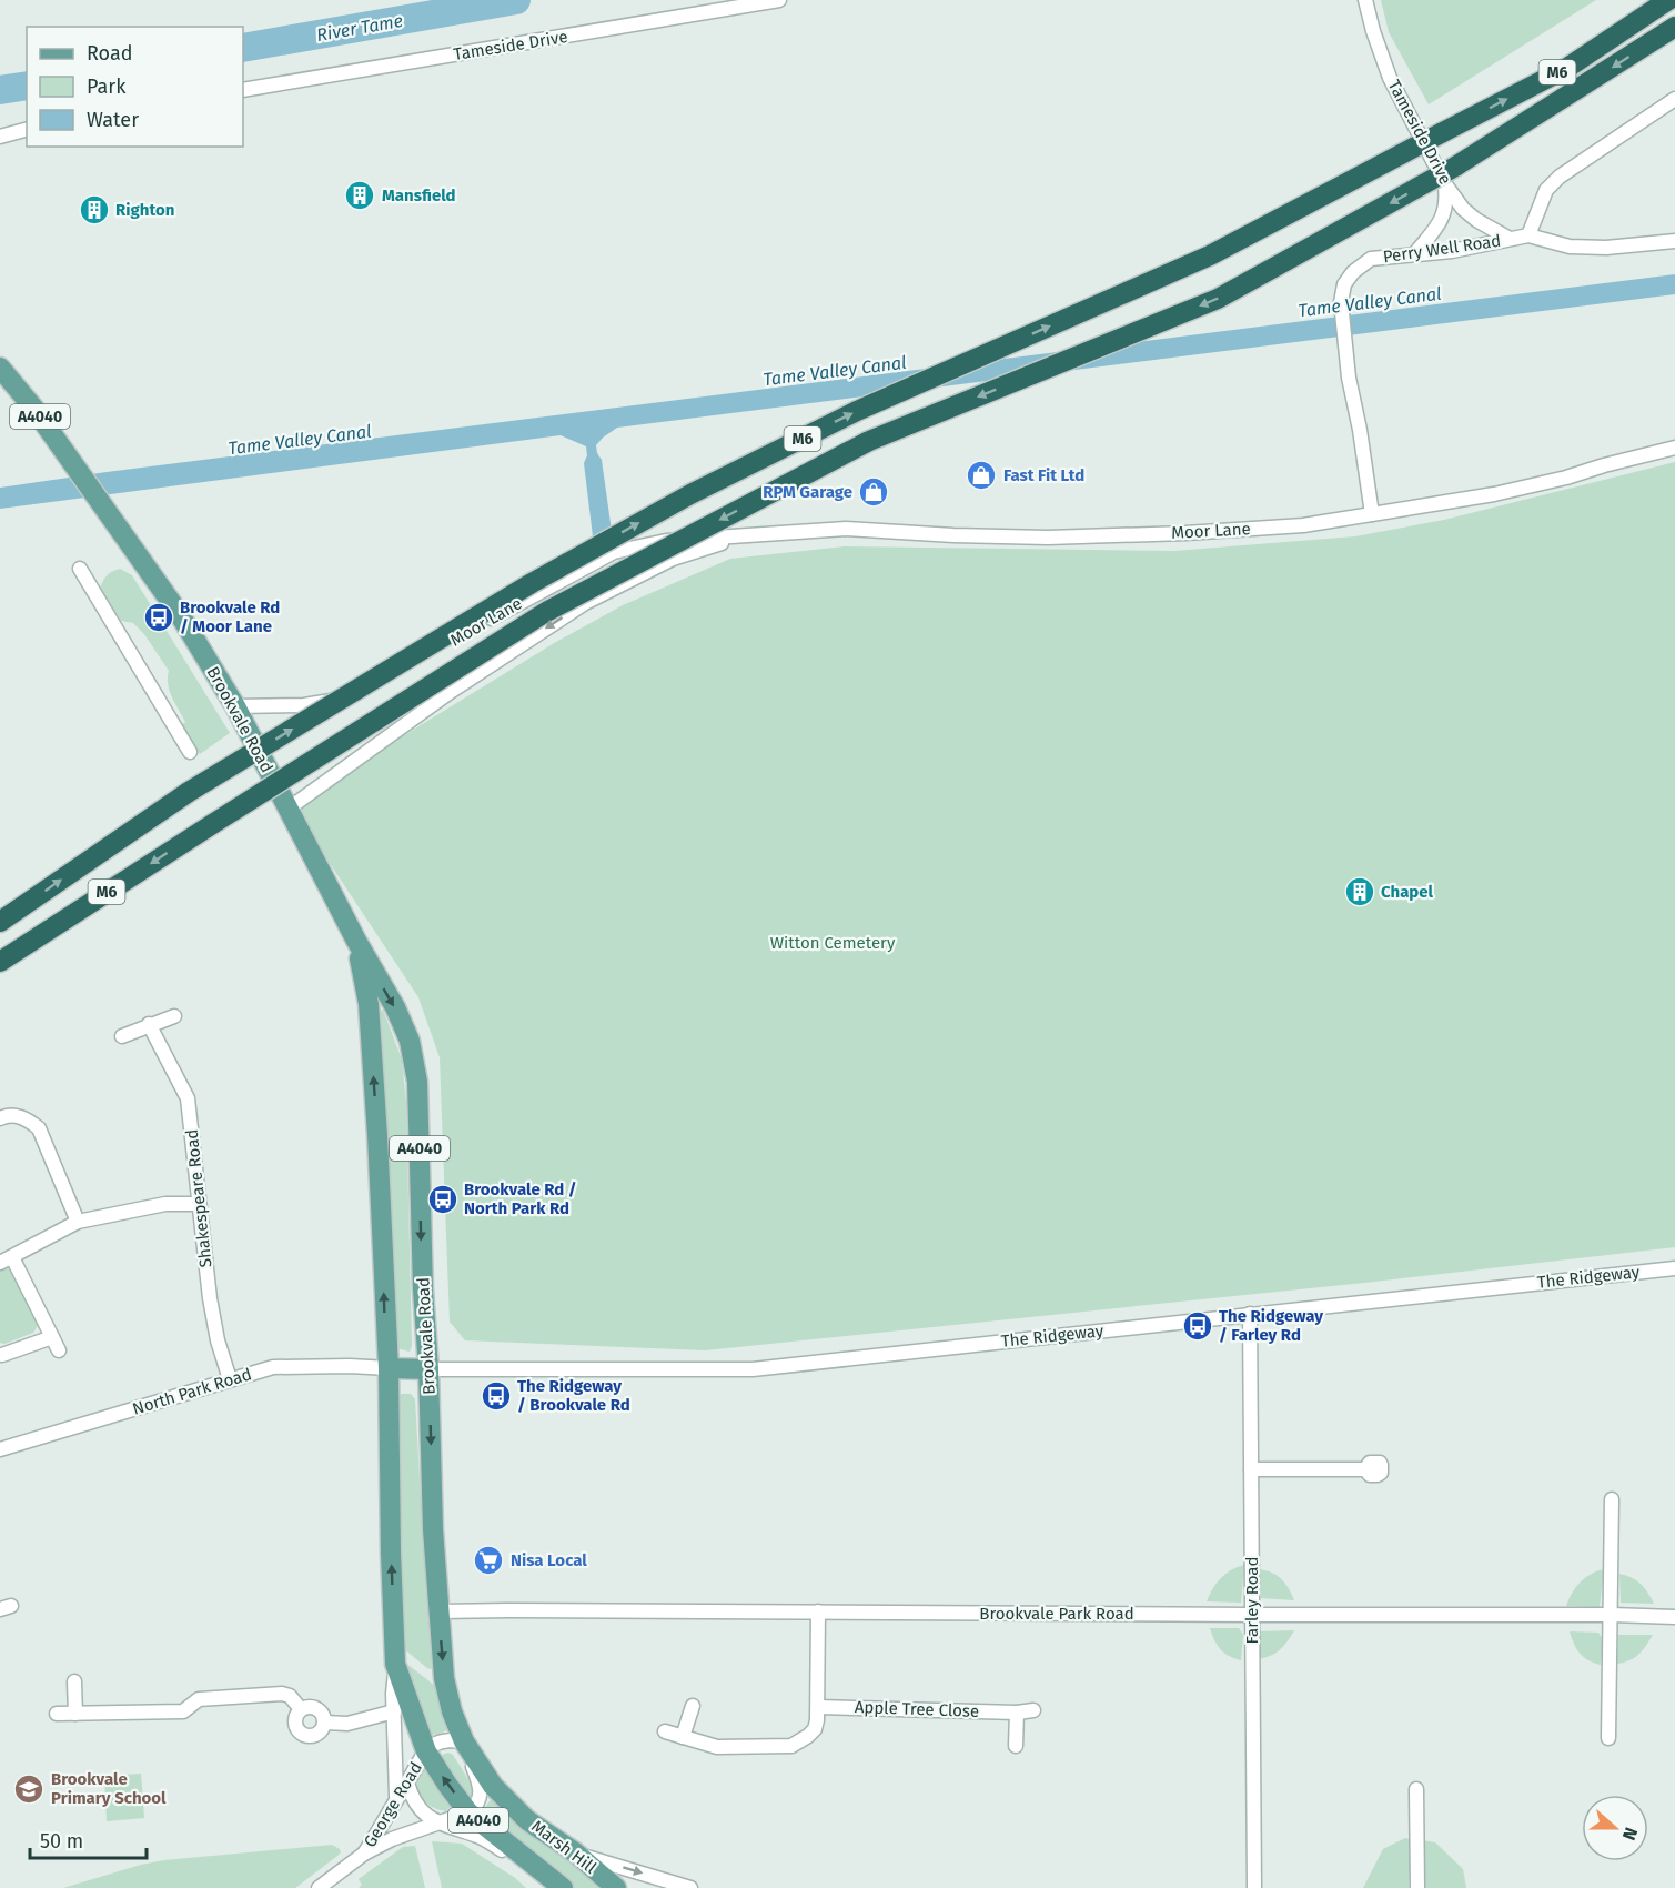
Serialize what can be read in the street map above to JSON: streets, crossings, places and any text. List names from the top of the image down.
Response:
{
  "streets": {
    "highway": ["M6"],
    "main road": ["A4040", "Brookvale Road", "Marsh Hill"],
    "street": [
      "Tameside Drive",
      "Perry Well Road",
      "Moor Lane",
      "Shakespeare Road",
      "The Ridgeway",
      "North Park Road",
      "Farley Road",
      "Brookvale Park Road",
      "Apple Tree Close",
      "George Road"
    ]
  },
  "crossings": [
    ["Tameside Drive", "Perry Well Road"],
    ["Perry Well Road", "Moor Lane"],
    ["Moor Lane", "Brookvale Road"],
    ["Brookvale Road", "The Ridgeway"],
    ["Brookvale Road", "North Park Road"],
    ["Brookvale Road", "Brookvale Park Road"],
    ["Brookvale Road", "George Road"],
    ["Brookvale Road", "Marsh Hill"],
    ["Shakespeare Road", "North Park Road"],
    ["The Ridgeway", "Farley Road"],
    ["Farley Road", "Brookvale Park Road"],
    ["George Road", "Marsh Hill"]
  ],
  "water": ["River Tame", "Tame Valley Canal"],
  "parks": ["Witton Cemetery"],
  "places": {
    "building": ["Mansfield", "Righton", "Chapel"],
    "shop": ["Fast Fit Ltd", "RPM Garage"],
    "bus stop": [
      "Brookvale Rd / Moor Lane",
      "Brookvale Rd / North Park Rd",
      "The Ridgeway / Farley Rd",
      "The Ridgeway / Brookvale Rd"
    ],
    "supermarket": ["Nisa Local"],
    "school or university": ["Brookvale Primary School"]
  },
  "legend": ["Road", "Park", "Water"],
  "scale_bar": "50 m",
  "north": "right"
}
